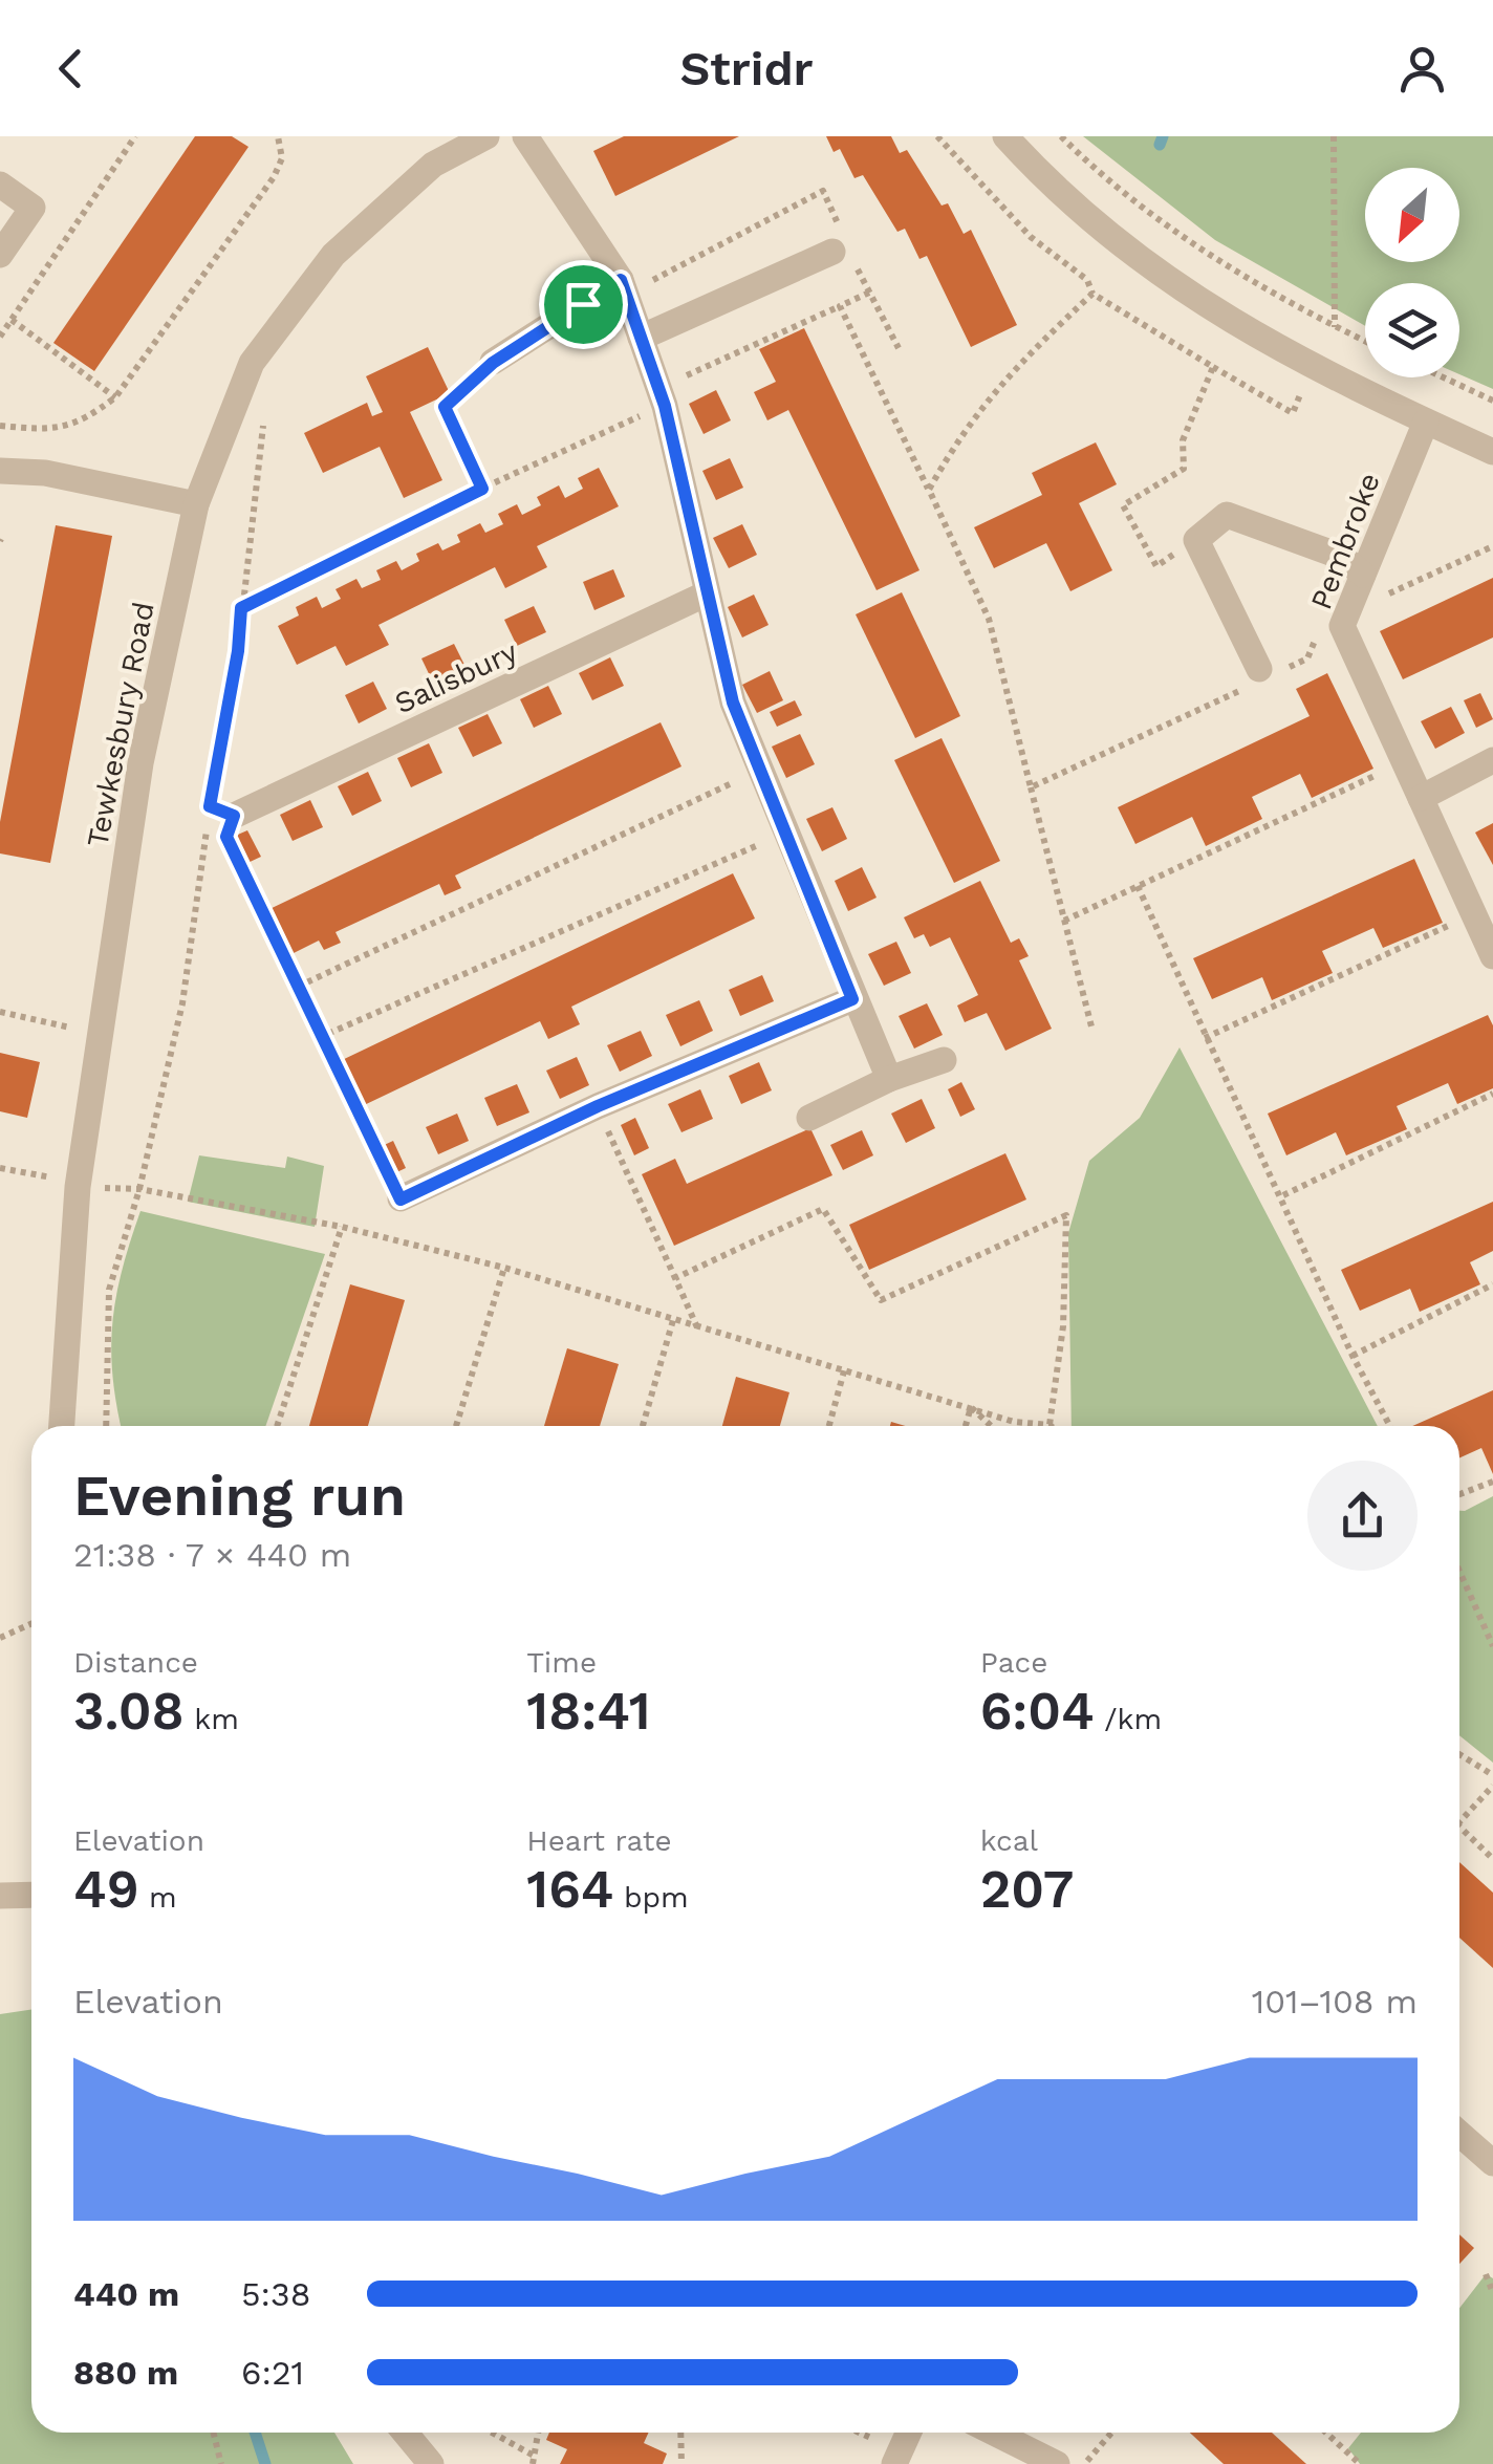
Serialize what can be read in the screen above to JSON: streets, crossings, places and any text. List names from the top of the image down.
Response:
{
  "streets": {
    "street": ["Pembroke", "Salisbury", "Tewkesbury Road"]
  },
  "north": "bottom left",
  "page": {
    "header": "Stridr",
    "heading": ["Evening run", "21:38 · 7 × 440 m"],
    "stats": [
      ["Distance", "3.08 km"],
      ["Time", "18:41"],
      ["Pace", "6:04 /km"],
      ["Elevation", "49 m"],
      ["Heart rate", "164 bpm"],
      ["kcal", "207"]
    ],
    "chart": ["Elevation", "101–108 m"],
    "list": [
      {
        "name": "440 m",
        "note": "5:38"
      },
      {
        "name": "880 m",
        "note": "6:21"
      }
    ]
  }
}
